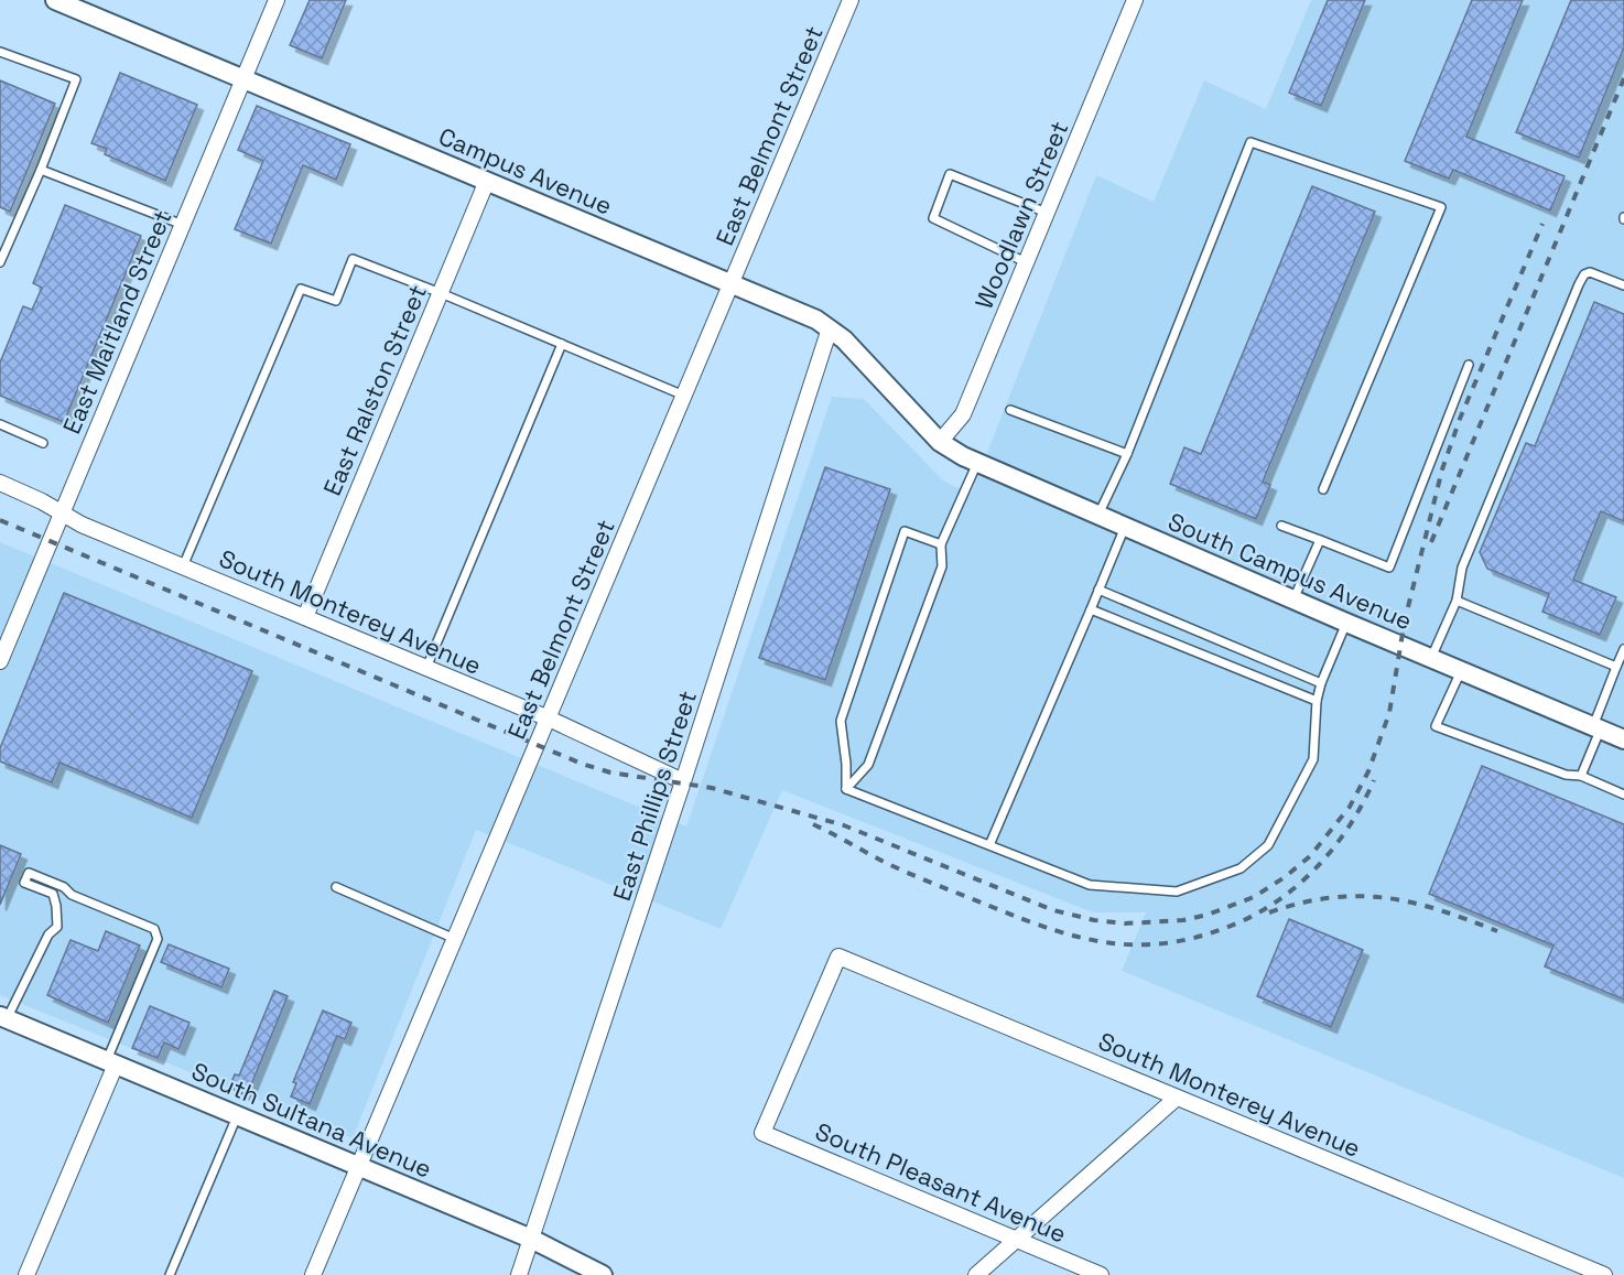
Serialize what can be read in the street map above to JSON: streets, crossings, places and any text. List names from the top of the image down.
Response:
{
  "streets": {
    "street": [
      "East Belmont Street",
      "Campus Avenue",
      "Woodlawn Street",
      "East Maitland Street",
      "East Ralston Street",
      "South Campus Avenue",
      "South Monterey Avenue",
      "East Phillips Street",
      "South Sultana Avenue",
      "South Pleasant Avenue"
    ]
  },
  "crossings": [
    ["East Belmont Street", "Campus Avenue"],
    ["East Belmont Street", "South Monterey Avenue"],
    ["East Belmont Street", "South Sultana Avenue"],
    ["Campus Avenue", "Woodlawn Street"],
    ["Campus Avenue", "East Maitland Street"],
    ["Campus Avenue", "East Ralston Street"],
    ["Campus Avenue", "South Campus Avenue"],
    ["Campus Avenue", "East Phillips Street"],
    ["Woodlawn Street", "South Campus Avenue"],
    ["East Maitland Street", "South Monterey Avenue"],
    ["East Ralston Street", "South Monterey Avenue"],
    ["South Monterey Avenue", "East Phillips Street"],
    ["South Monterey Avenue", "South Pleasant Avenue"],
    ["East Phillips Street", "South Sultana Avenue"]
  ]
}
